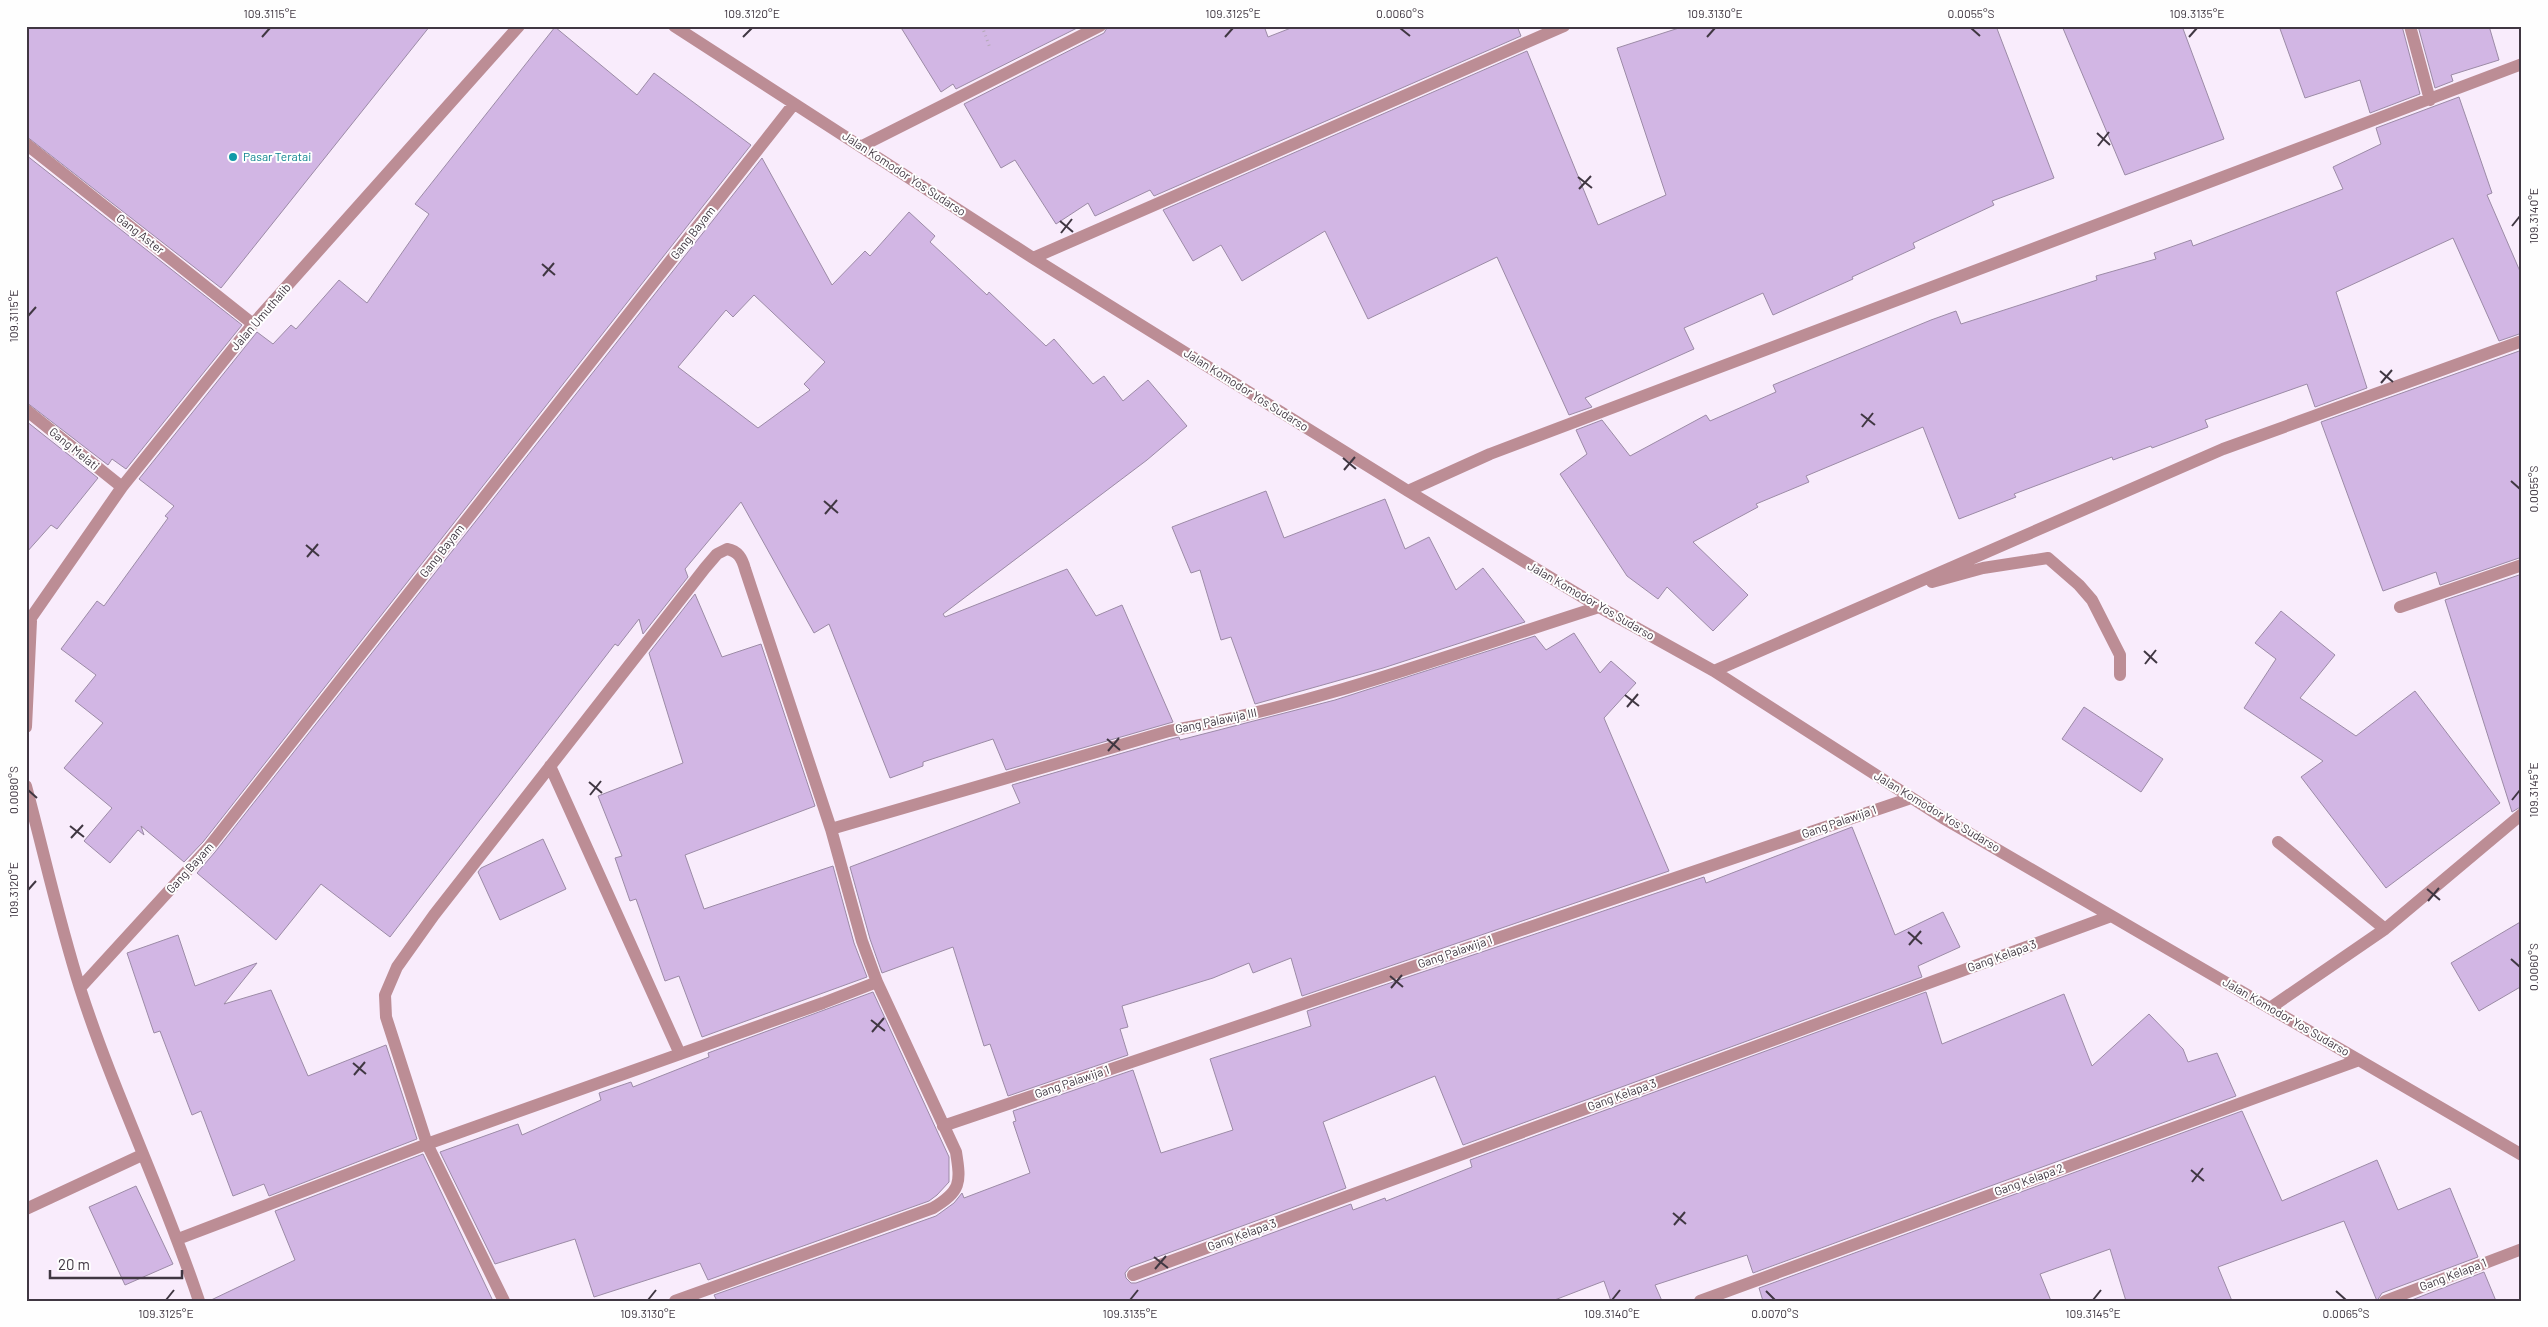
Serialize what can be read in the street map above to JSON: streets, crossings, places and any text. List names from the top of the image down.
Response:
{
  "streets": {
    "street": [
      "Jalan Komodor Yos Sudarso",
      "Gang Bayam",
      "Gang Aster",
      "Jalan Umuthalib",
      "Gang Melati",
      "Gang Palawija III",
      "Gang Palawija 1",
      "Gang Kelapa 3",
      "Gang Kelapa 2",
      "Gang Kelapa 1"
    ]
  },
  "crossings": [
    ["Jalan Komodor Yos Sudarso", "Gang Bayam"],
    ["Jalan Komodor Yos Sudarso", "Gang Palawija III"],
    ["Jalan Komodor Yos Sudarso", "Gang Palawija 1"],
    ["Jalan Komodor Yos Sudarso", "Gang Kelapa 3"],
    ["Jalan Komodor Yos Sudarso", "Gang Kelapa 2"],
    ["Gang Aster", "Jalan Umuthalib"],
    ["Jalan Umuthalib", "Gang Melati"]
  ],
  "places": ["Pasar Teratai"],
  "scale_bar": "20 m",
  "coordinates": [
    "109.3115°E",
    "109.3120°E",
    "109.3125°E",
    "0.0060°S",
    "109.3130°E",
    "0.0055°S",
    "109.3135°E",
    "109.3140°E",
    "0.0080°S",
    "109.3145°E",
    "0.0070°S",
    "0.0065°S"
  ]
}
